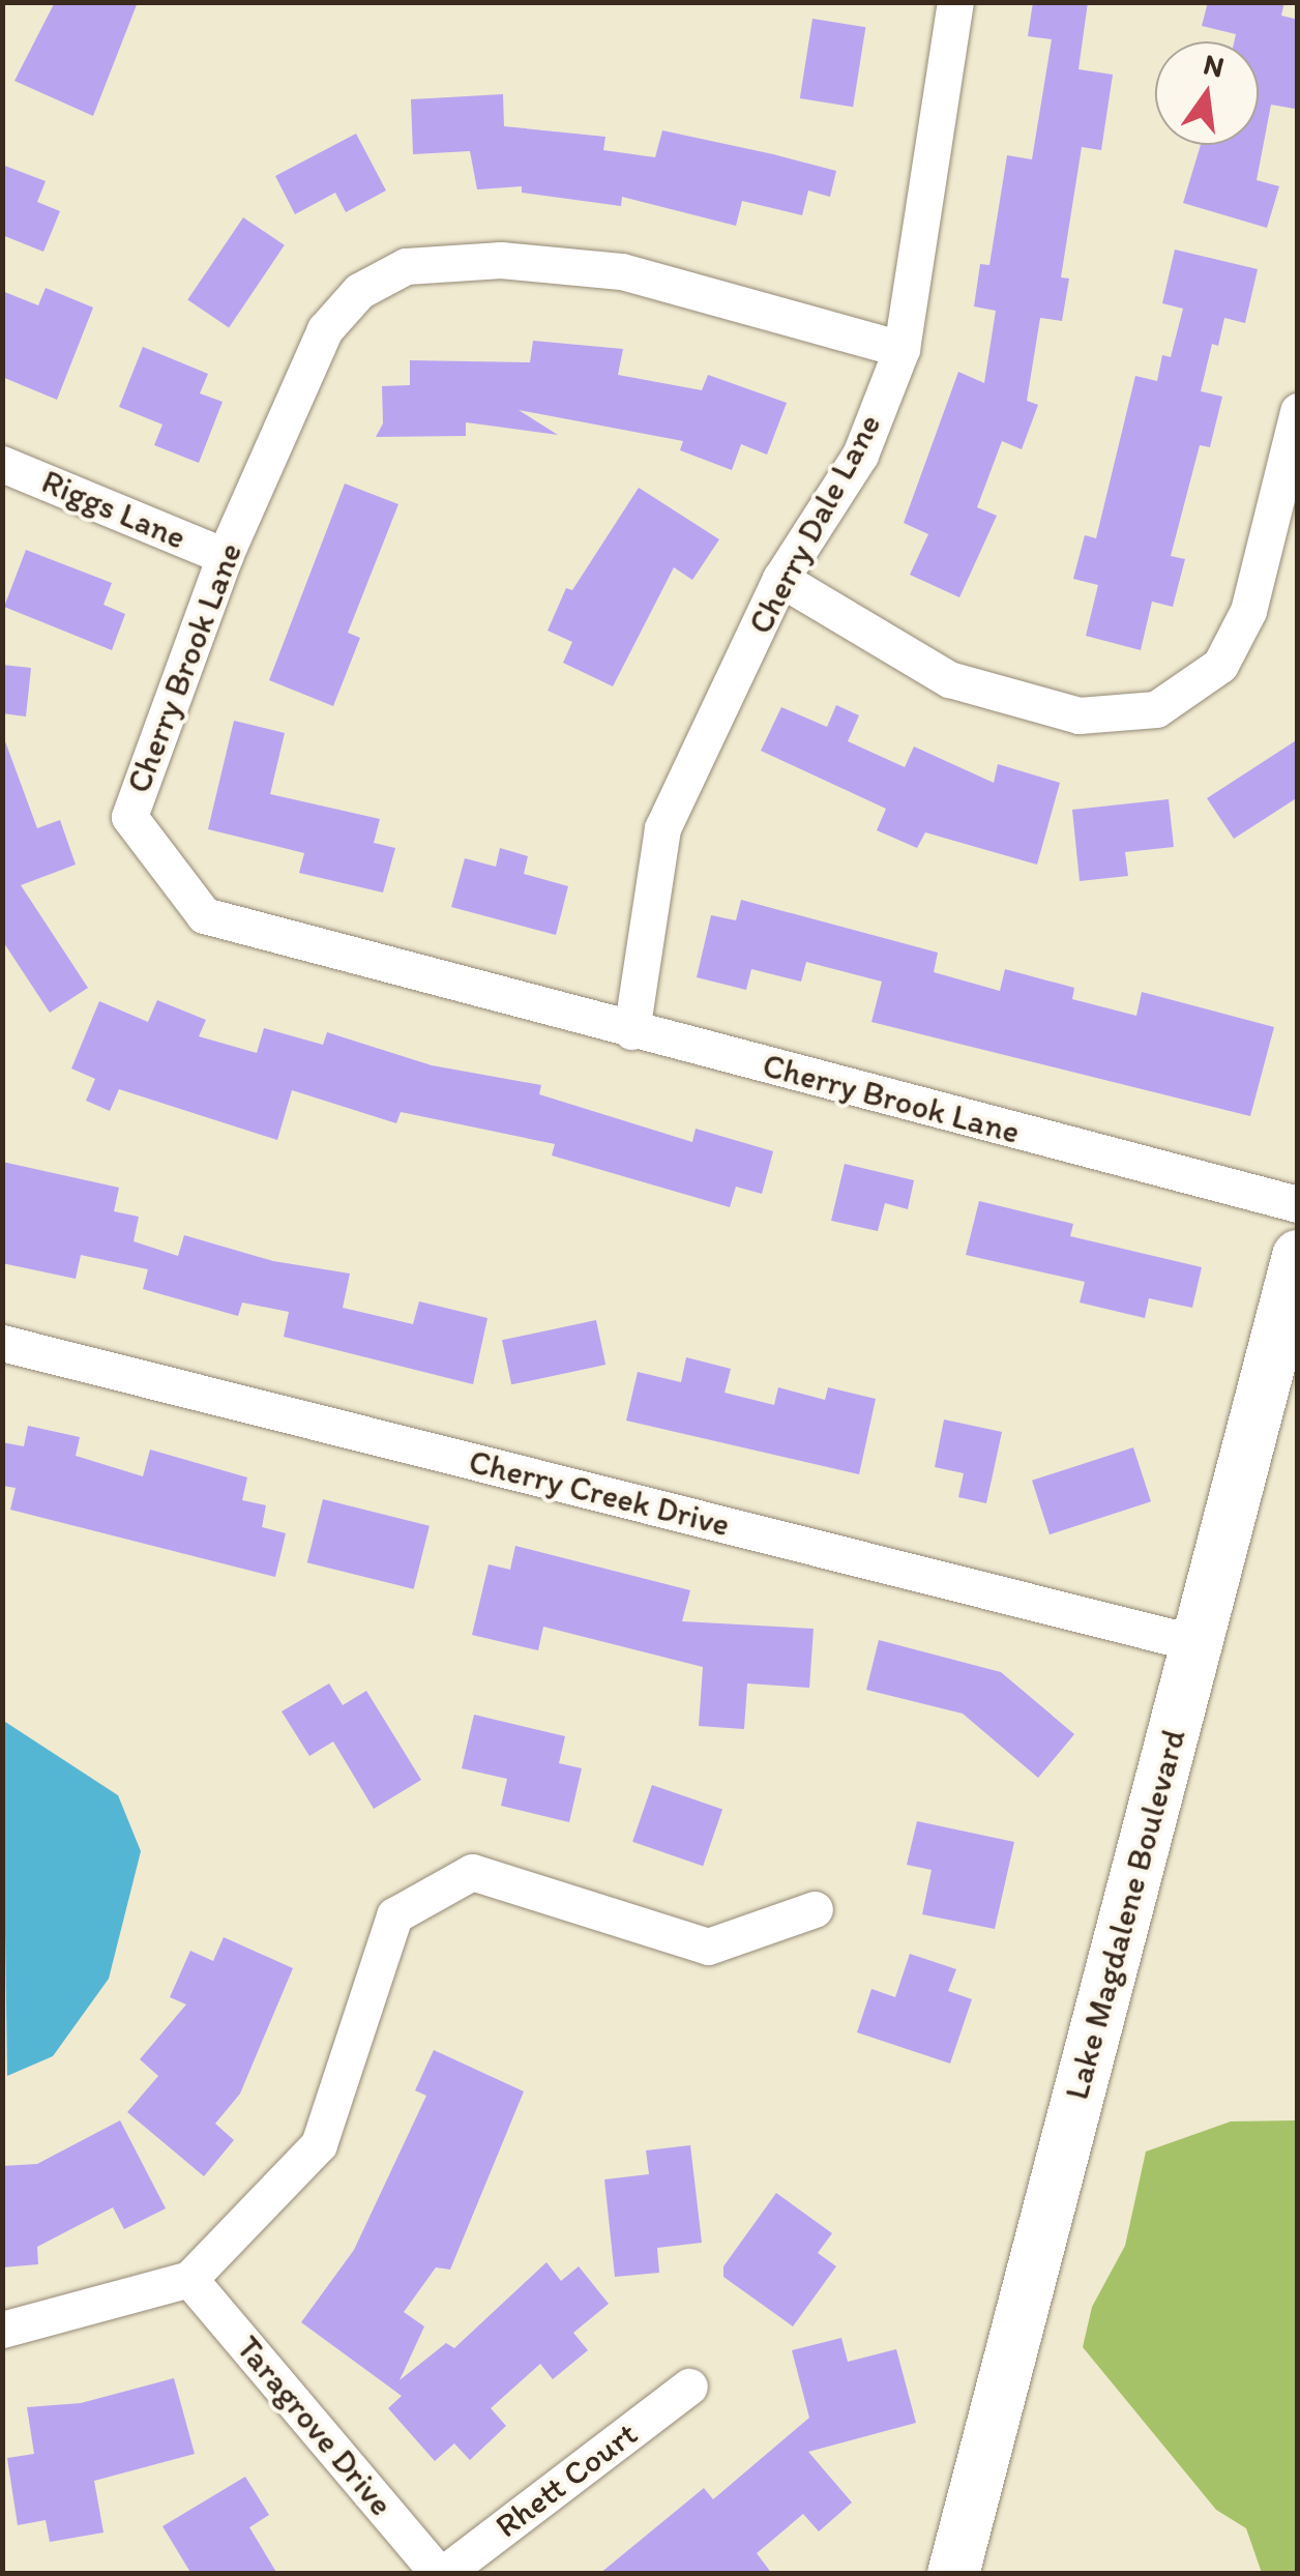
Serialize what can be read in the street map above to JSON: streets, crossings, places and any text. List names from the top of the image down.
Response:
{
  "streets": {
    "street": [
      "Riggs Lane",
      "Cherry Dale Lane",
      "Cherry Brook Lane",
      "Cherry Creek Drive",
      "Lake Magdalene Boulevard",
      "Taragrove Drive",
      "Rhett Court"
    ]
  },
  "crossings": [
    ["Riggs Lane", "Cherry Brook Lane"],
    ["Cherry Dale Lane", "Cherry Brook Lane"],
    ["Cherry Creek Drive", "Lake Magdalene Boulevard"],
    ["Taragrove Drive", "Rhett Court"]
  ],
  "north": "top"
}
